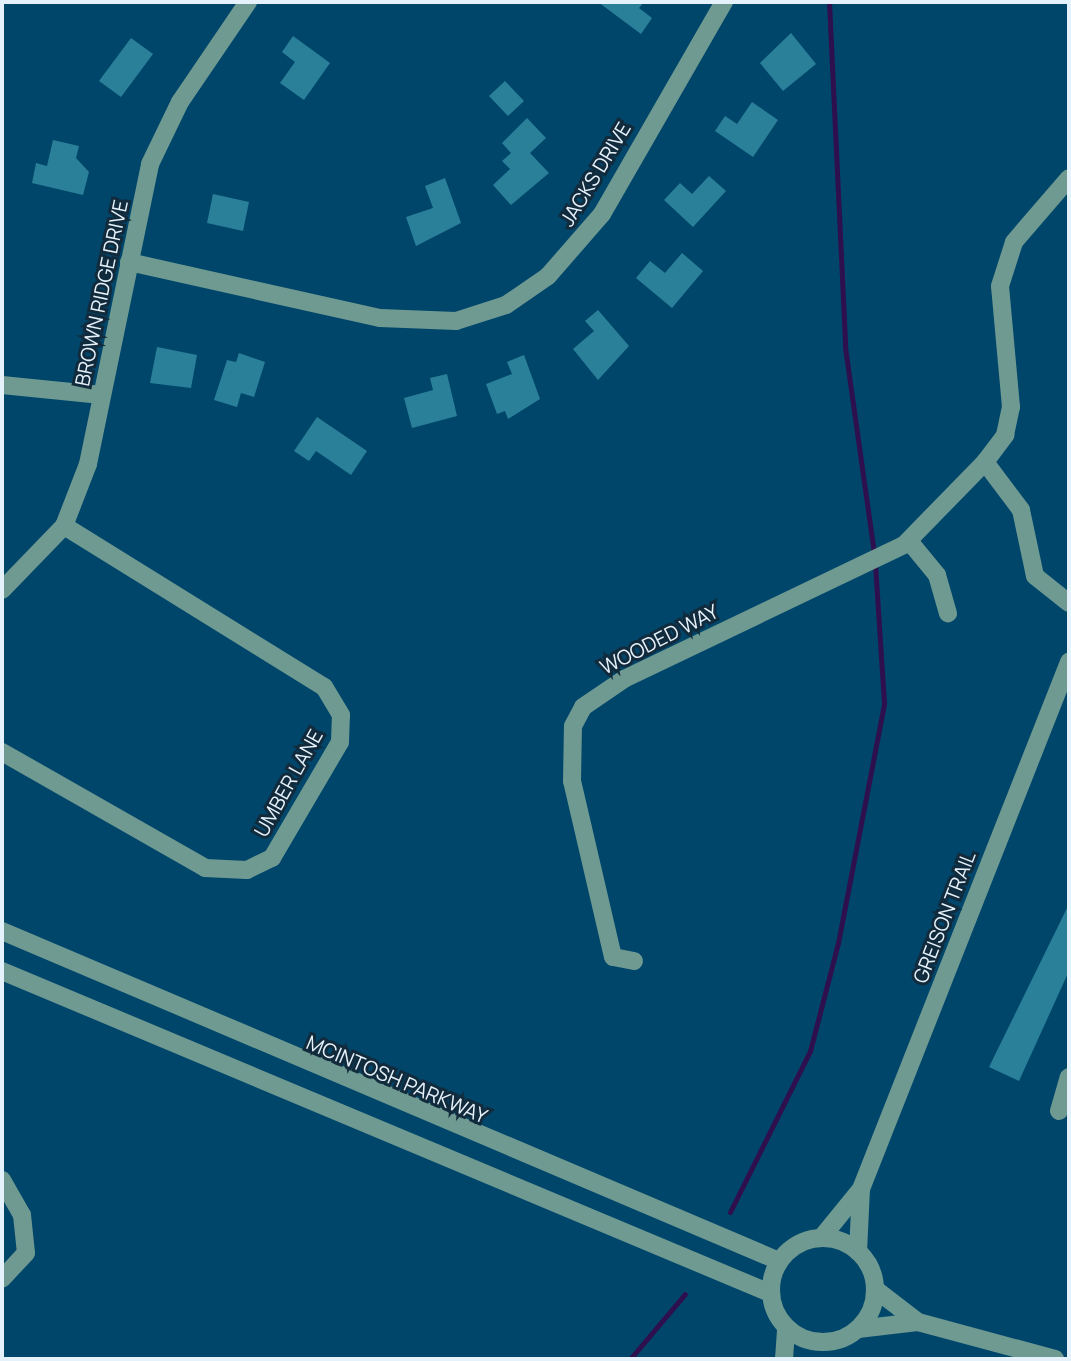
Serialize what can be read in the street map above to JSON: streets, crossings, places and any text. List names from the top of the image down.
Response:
{
  "streets": {
    "street": [
      "JACKS DRIVE",
      "BROWN RIDGE DRIVE",
      "WOODED WAY",
      "UMBER LANE",
      "GREISON TRAIL",
      "MCINTOSH PARKWAY"
    ]
  },
  "crossings": [
    ["JACKS DRIVE", "BROWN RIDGE DRIVE"],
    ["BROWN RIDGE DRIVE", "UMBER LANE"],
    ["GREISON TRAIL", "MCINTOSH PARKWAY"]
  ]
}
